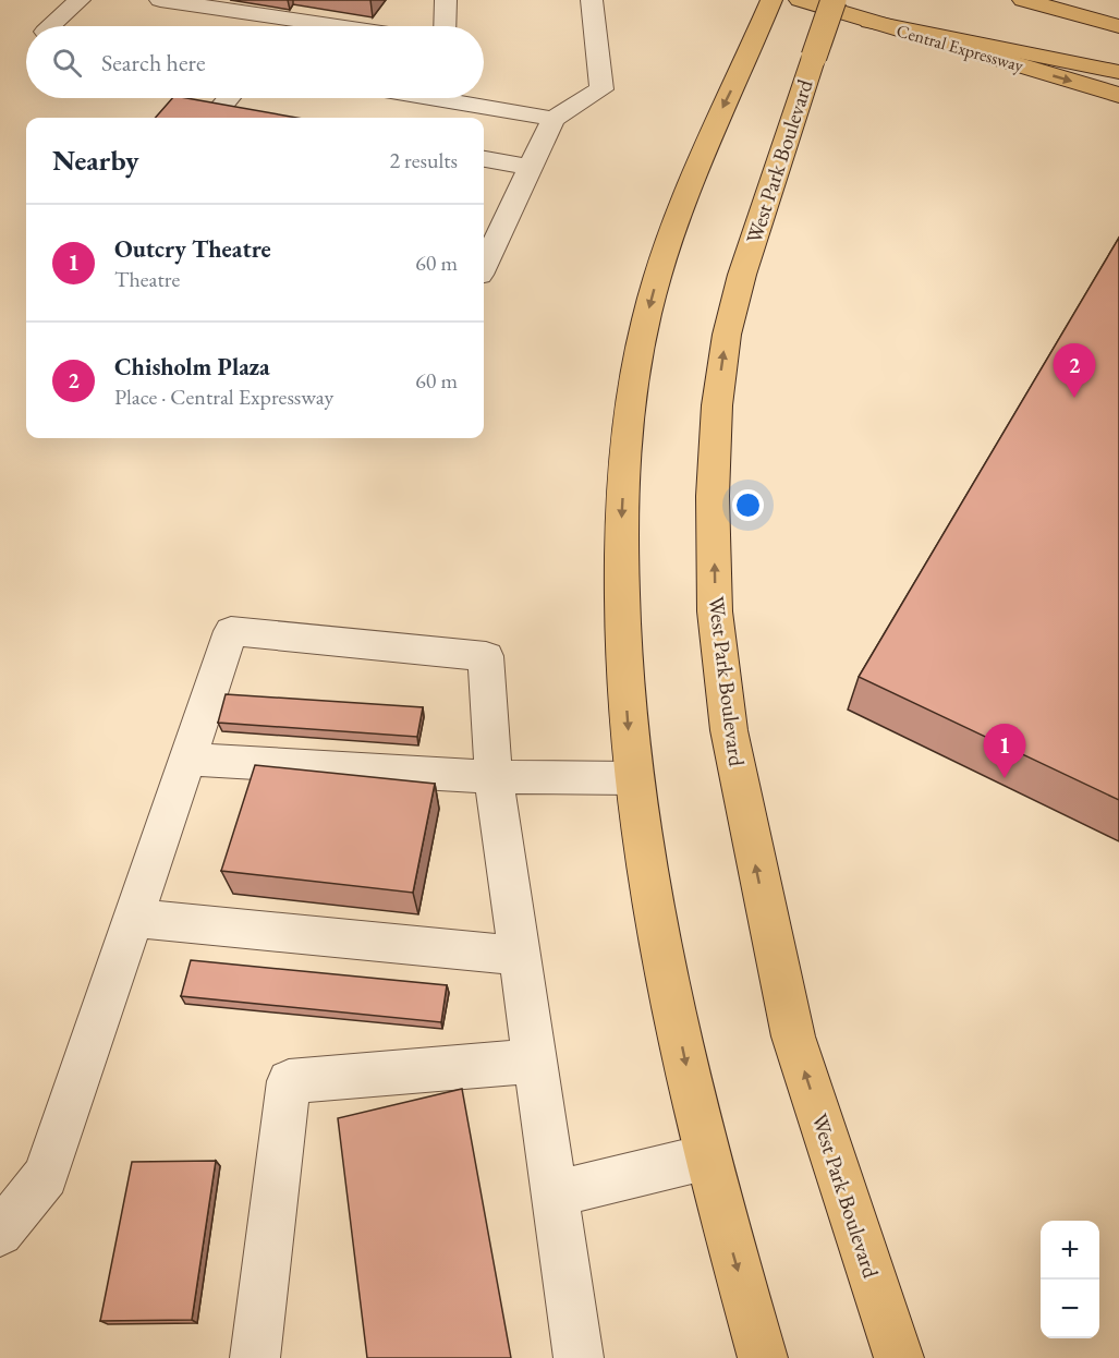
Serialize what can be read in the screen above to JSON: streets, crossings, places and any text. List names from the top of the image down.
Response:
{
  "streets": {
    "main road": ["Central Expressway", "West Park Boulevard"]
  },
  "page": {
    "search": "Search here",
    "heading": ["Nearby", "2 results"],
    "list": [
      {
        "mark": "1",
        "name": "Outcry Theatre",
        "note": "Theatre",
        "value": "60 m"
      },
      {
        "mark": "2",
        "name": "Chisholm Plaza",
        "note": "Place · Central Expressway",
        "value": "60 m"
      }
    ],
    "pins": ["2", "1"],
    "map_buttons": ["+", "−"]
  }
}
